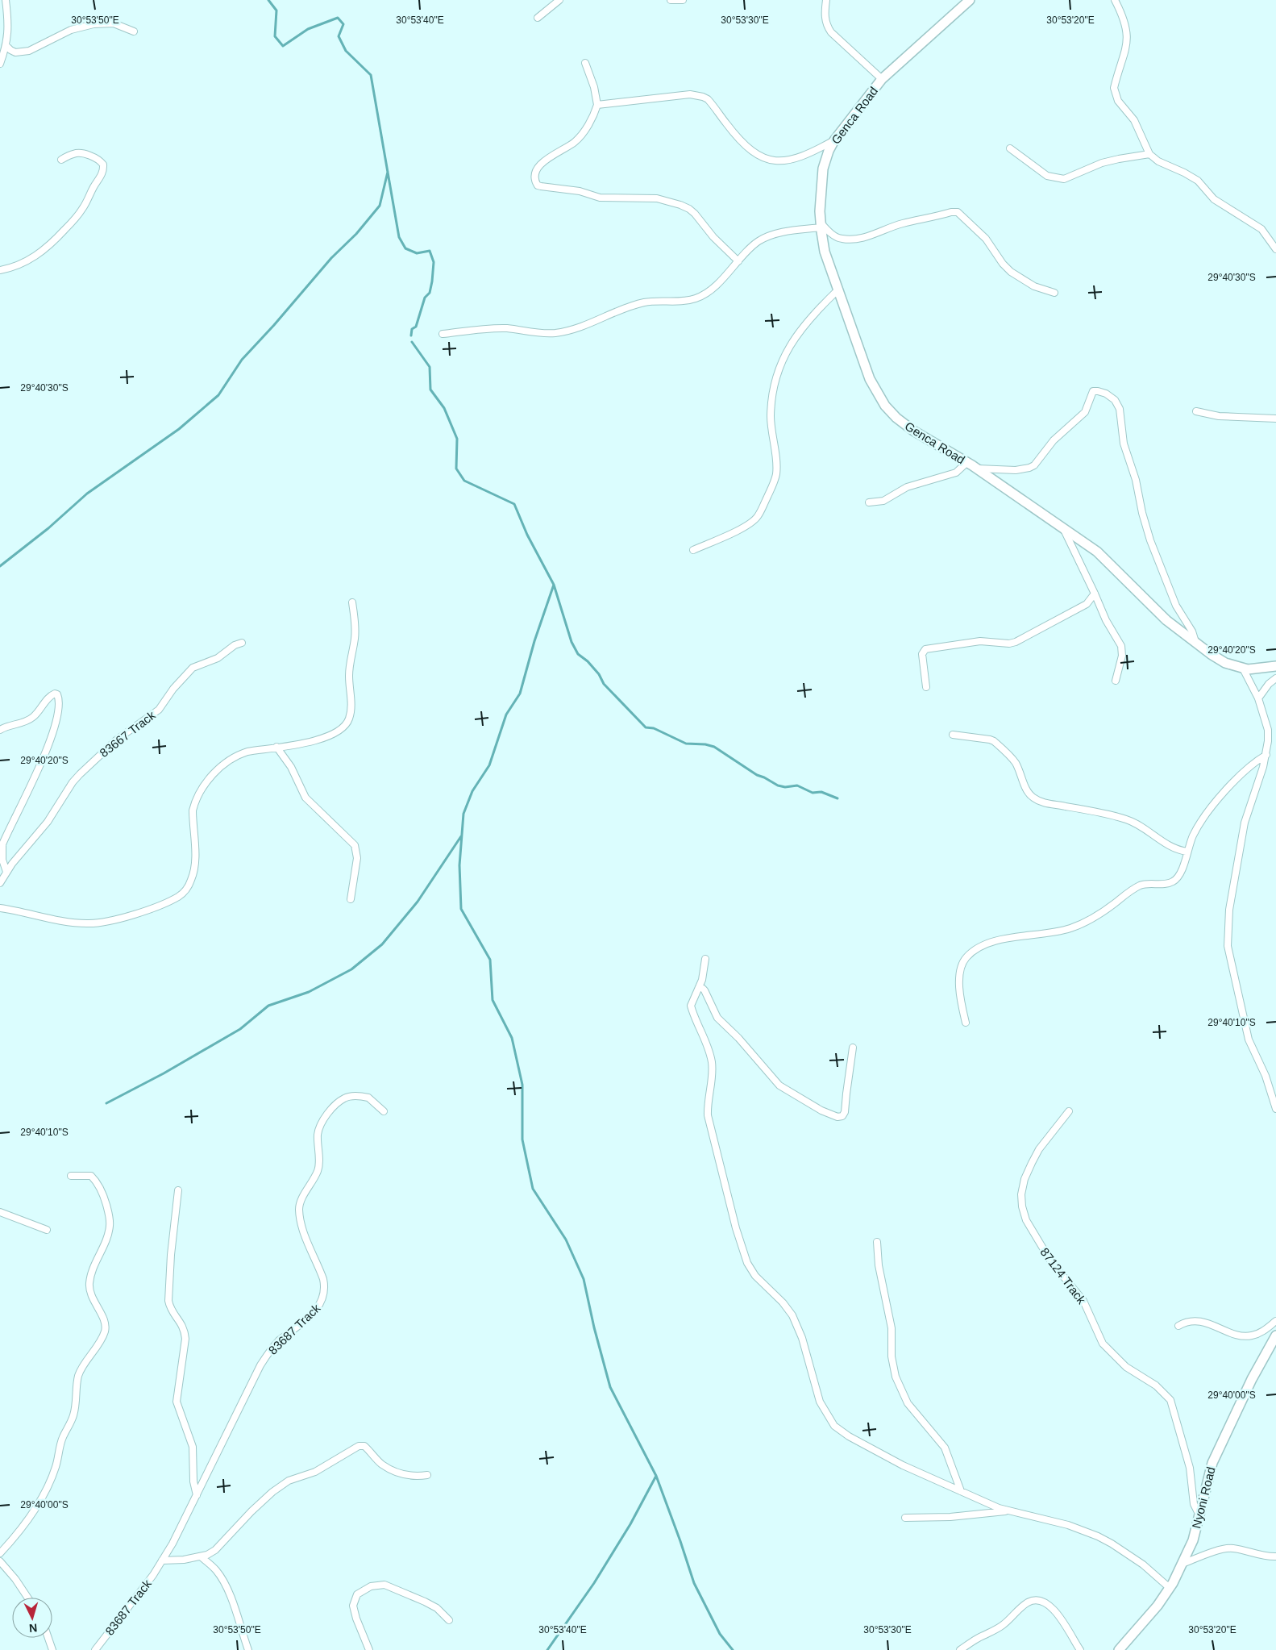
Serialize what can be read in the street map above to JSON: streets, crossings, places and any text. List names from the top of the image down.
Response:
{
  "streets": {
    "street": [
      "Genca Road",
      "83667 Track",
      "87124 Track",
      "83687 Track",
      "Nyoni Road"
    ]
  },
  "crossings": [
    ["87124 Track", "Nyoni Road"]
  ],
  "north": "bottom",
  "coordinates": [
    "30°53'50\"E",
    "30°53'40\"E",
    "30°53'30\"E",
    "30°53'20\"E",
    "29°40'30\"S",
    "29°40'20\"S",
    "29°40'10\"S",
    "29°40'00\"S"
  ]
}
